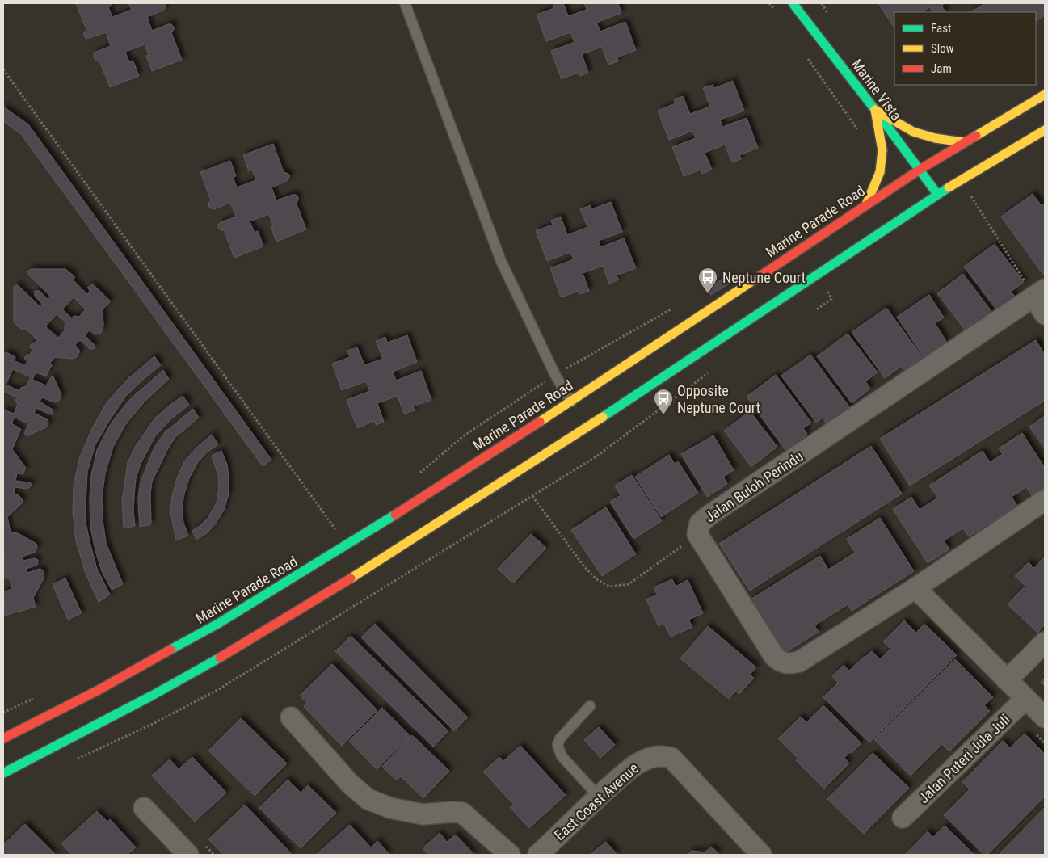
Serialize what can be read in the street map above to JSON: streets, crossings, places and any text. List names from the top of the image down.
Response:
{
  "streets": {
    "main road": ["Marine Vista", "Marine Parade Road"],
    "street": ["Jalan Buloh Perindu", "Jalan Puteri Jula Juli", "East Coast Avenue"]
  },
  "crossings": [
    ["Marine Vista", "Marine Parade Road"]
  ],
  "places": {
    "bus stop": ["Neptune Court", "Opposite Neptune Court"]
  },
  "legend": ["Fast", "Slow", "Jam"]
}
